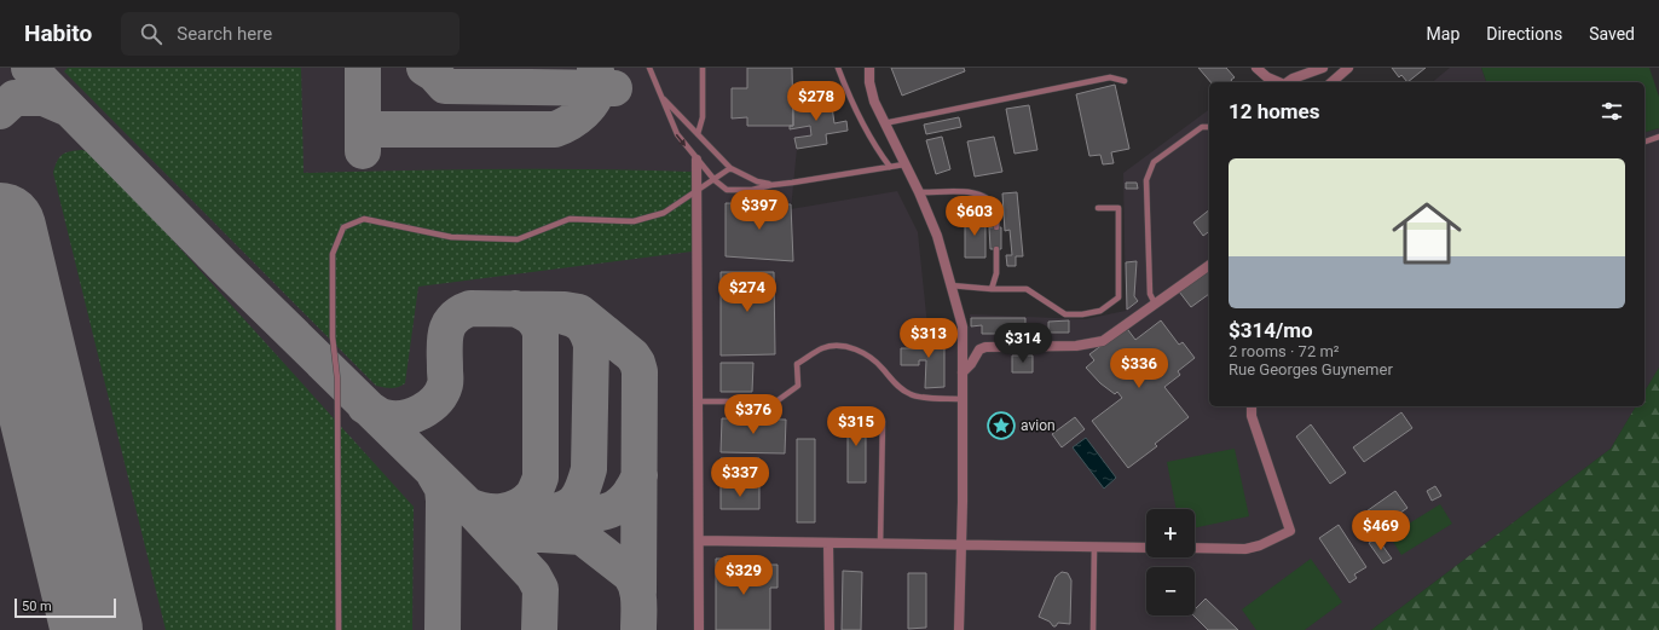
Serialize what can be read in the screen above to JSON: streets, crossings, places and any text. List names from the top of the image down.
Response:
{
  "places": {
    "place": ["avion"]
  },
  "scale_bar": "50 m",
  "page": {
    "header": "Habito",
    "search": "Search here",
    "nav": ["Map", "Directions", "Saved"],
    "price": [
      "$278",
      "$397",
      "$603",
      "$274",
      "$313",
      "$314",
      "$336",
      "$376",
      "$315",
      "$337",
      "$469",
      "$329"
    ],
    "heading": "12 homes",
    "list": [
      {
        "name": "$314/mo",
        "note": "2 rooms · 72 m² · Rue Georges Guynemer"
      }
    ],
    "map_buttons": ["+", "−"],
    "scale": "50 m"
  }
}
